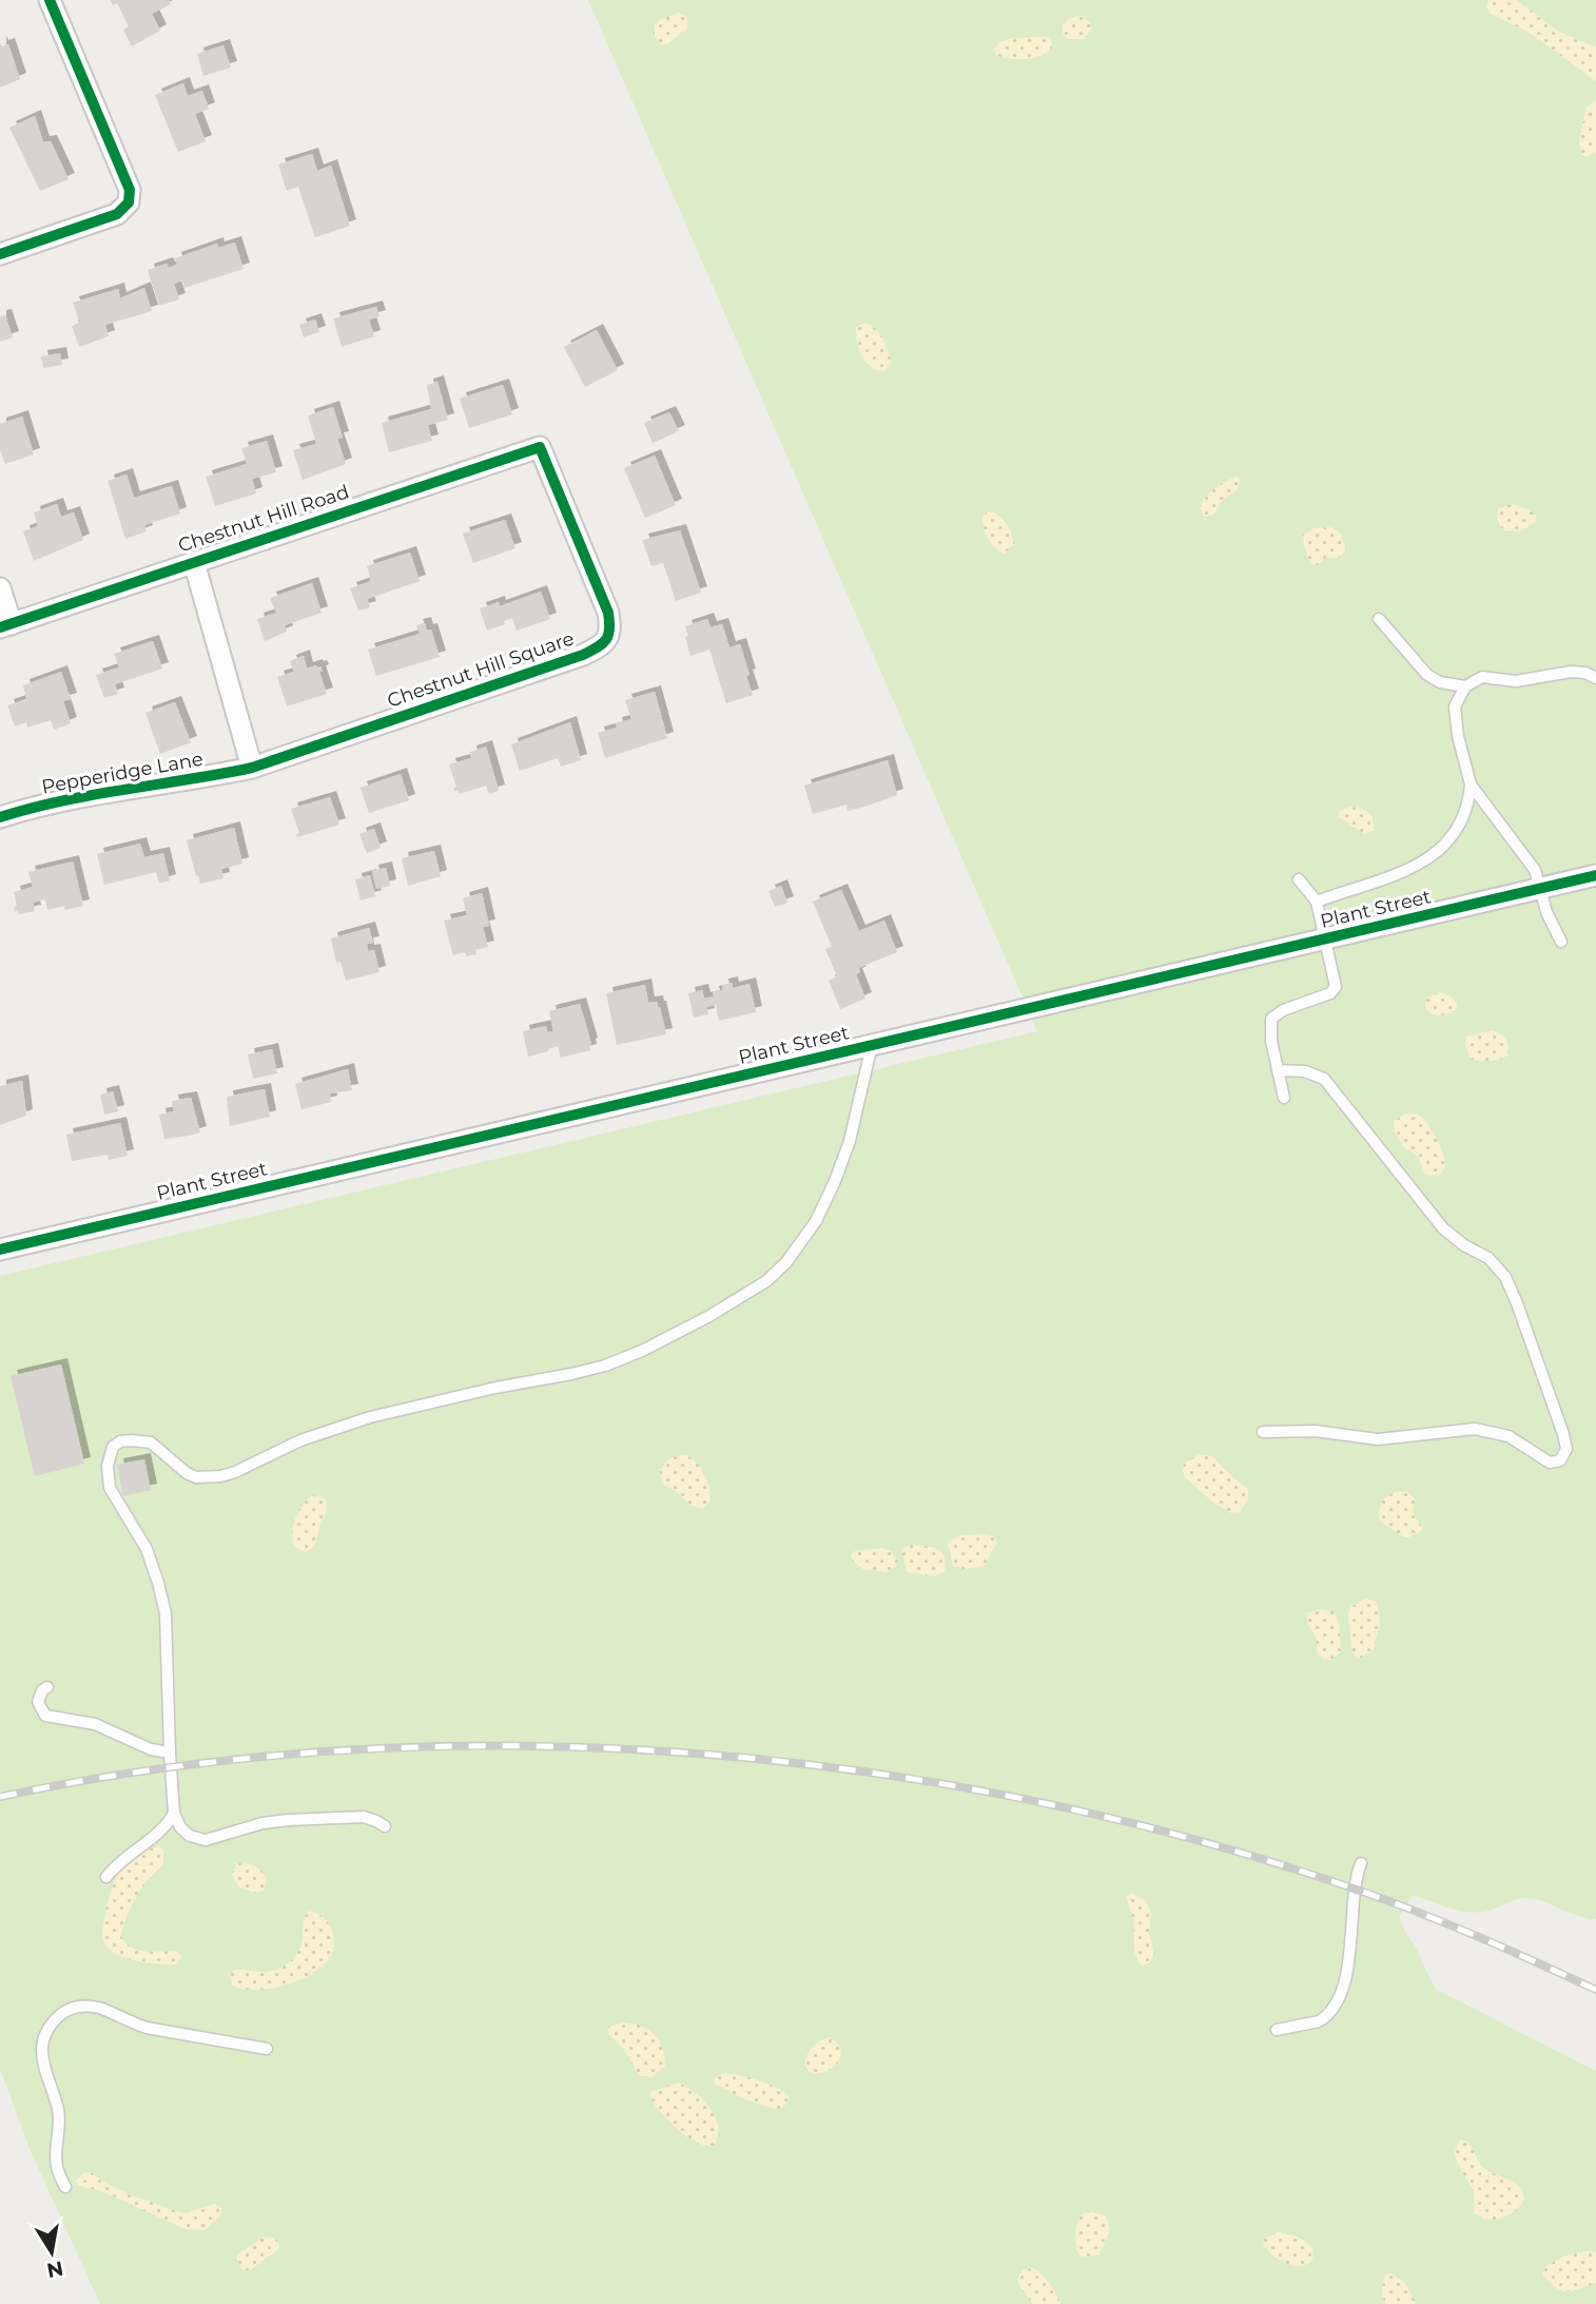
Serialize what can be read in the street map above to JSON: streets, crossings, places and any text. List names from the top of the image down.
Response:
{
  "streets": {
    "street": [
      "Chestnut Hill Road",
      "Chestnut Hill Square",
      "Pepperidge Lane",
      "Plant Street"
    ]
  },
  "crossings": [
    ["Chestnut Hill Road", "Chestnut Hill Square"],
    ["Chestnut Hill Square", "Pepperidge Lane"]
  ],
  "north": "bottom"
}
